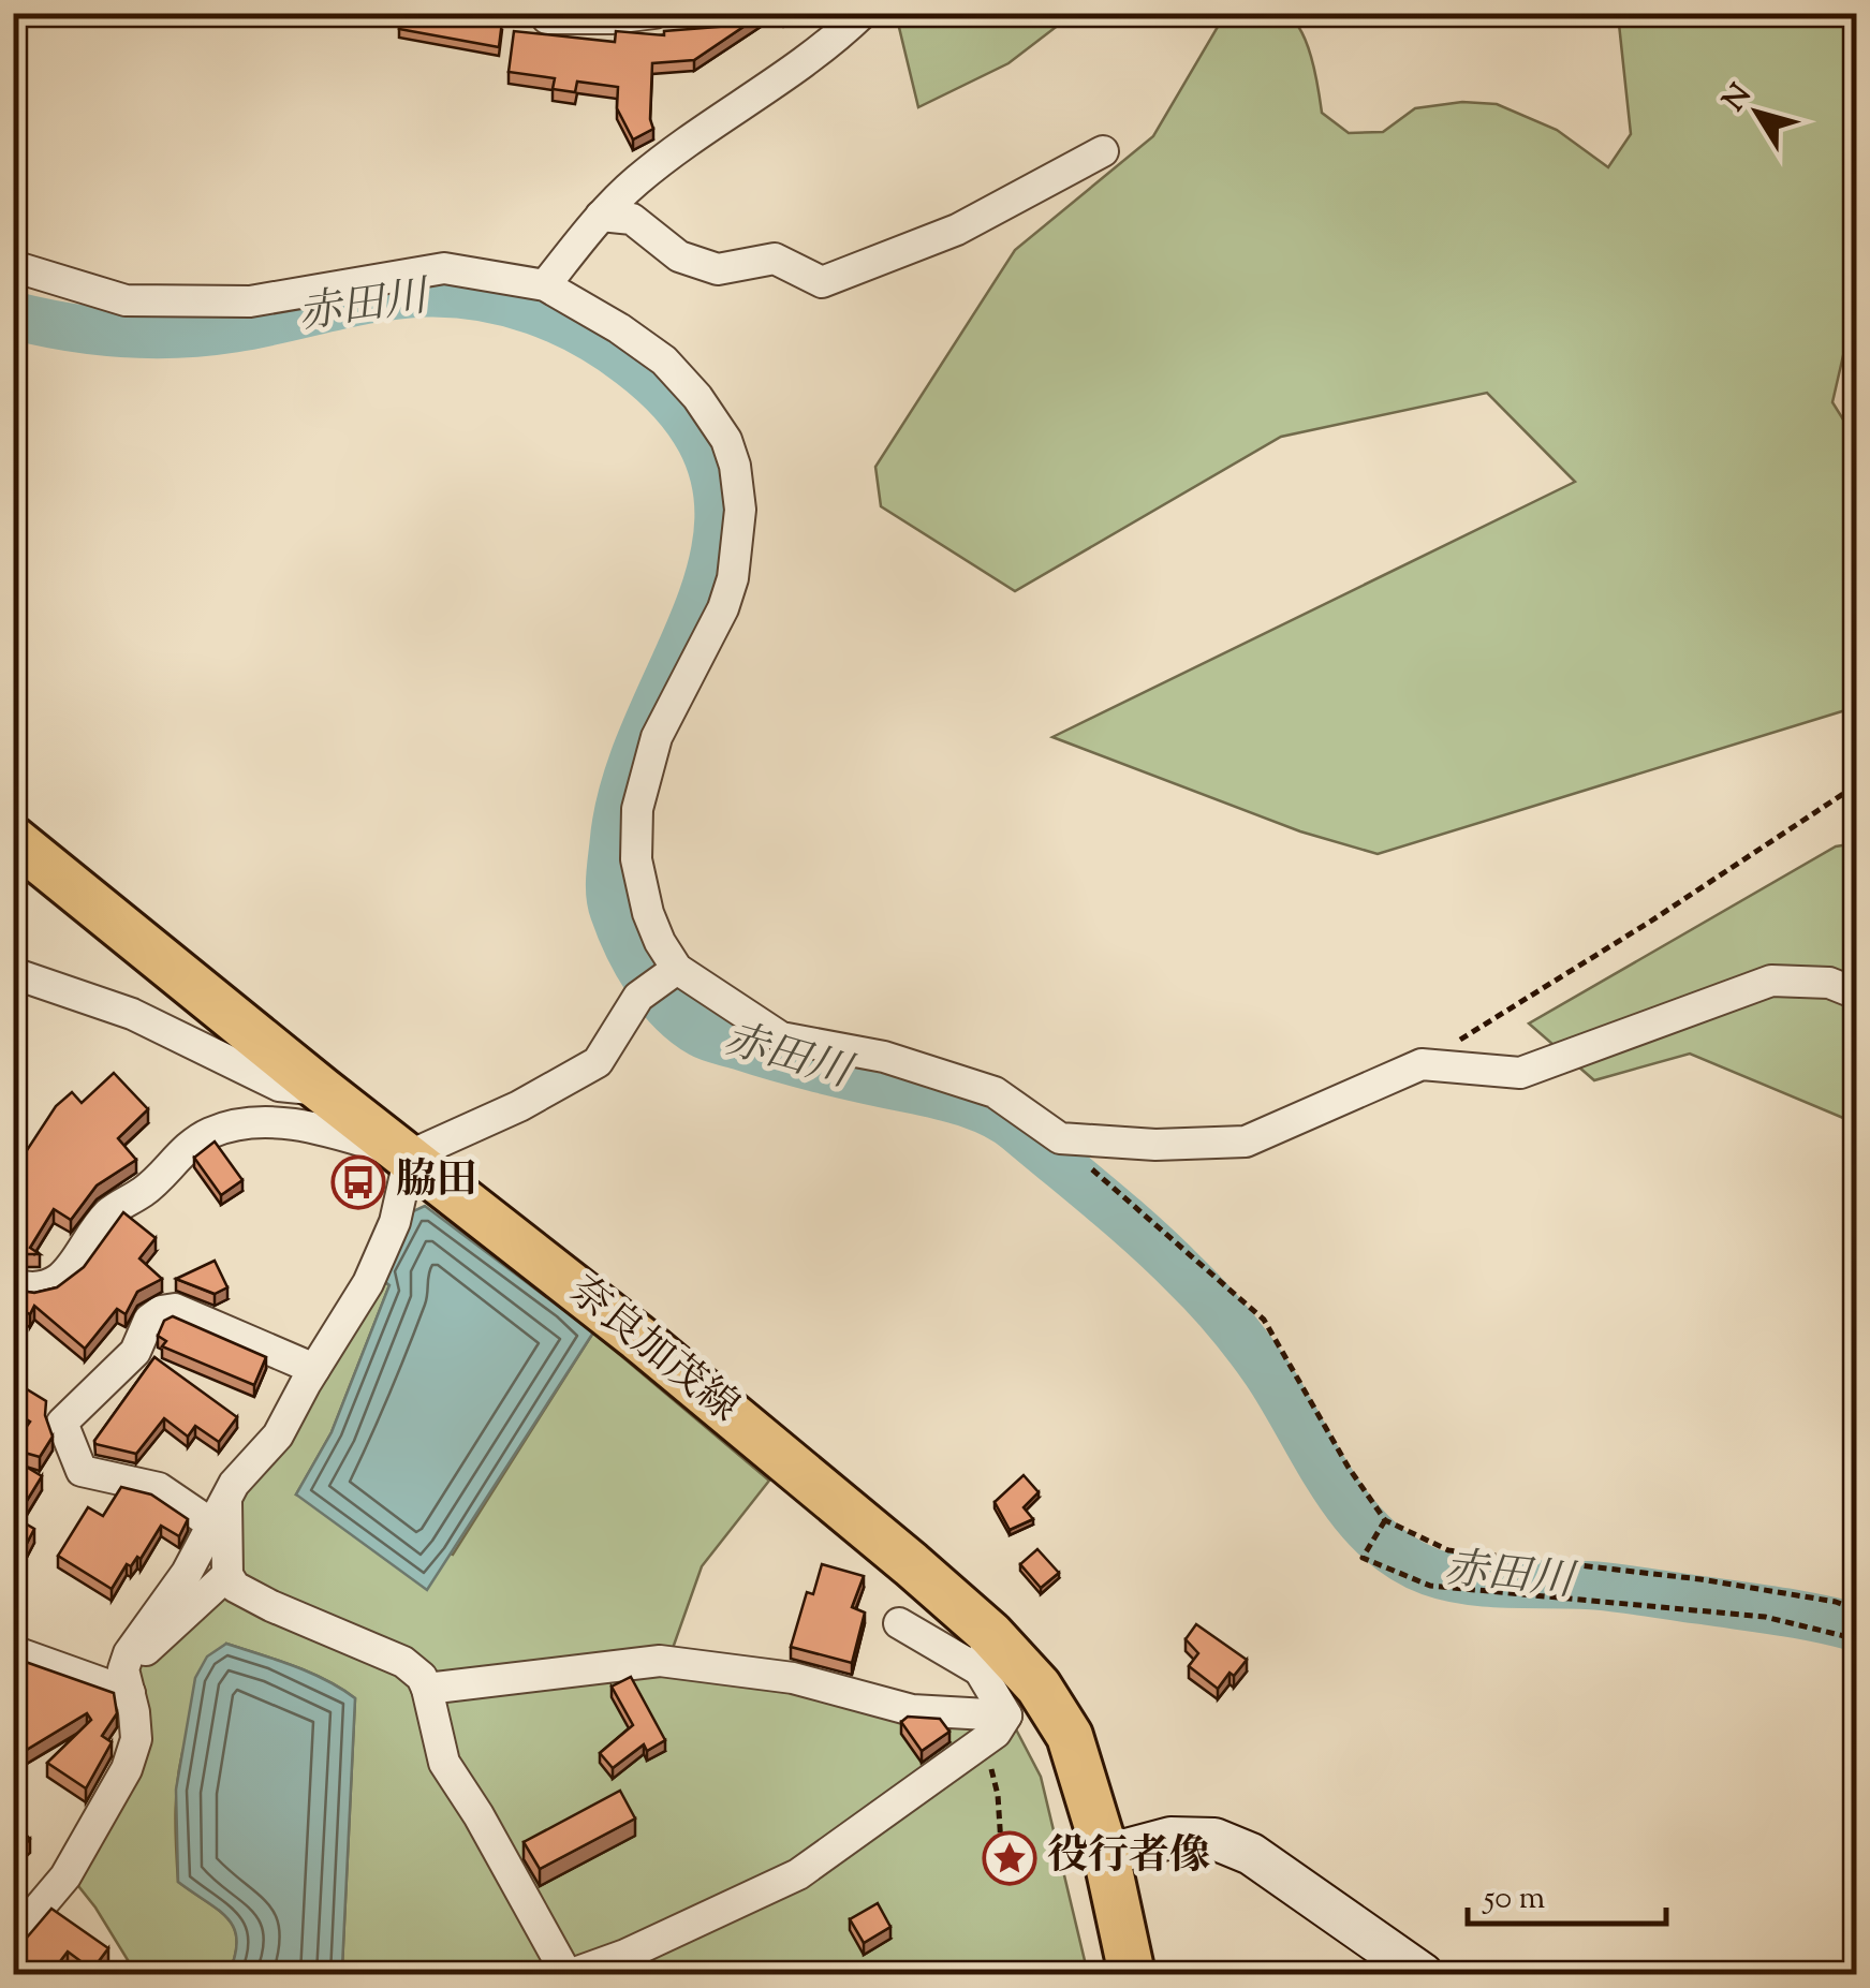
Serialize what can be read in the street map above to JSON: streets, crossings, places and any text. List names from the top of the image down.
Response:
{
  "streets": {
    "main road": ["奈良加茂線"]
  },
  "water": ["赤田川"],
  "places": {
    "bus stop": ["脇田"],
    "place": ["役行者像"]
  },
  "scale_bar": "50 m",
  "north": "top left"
}
